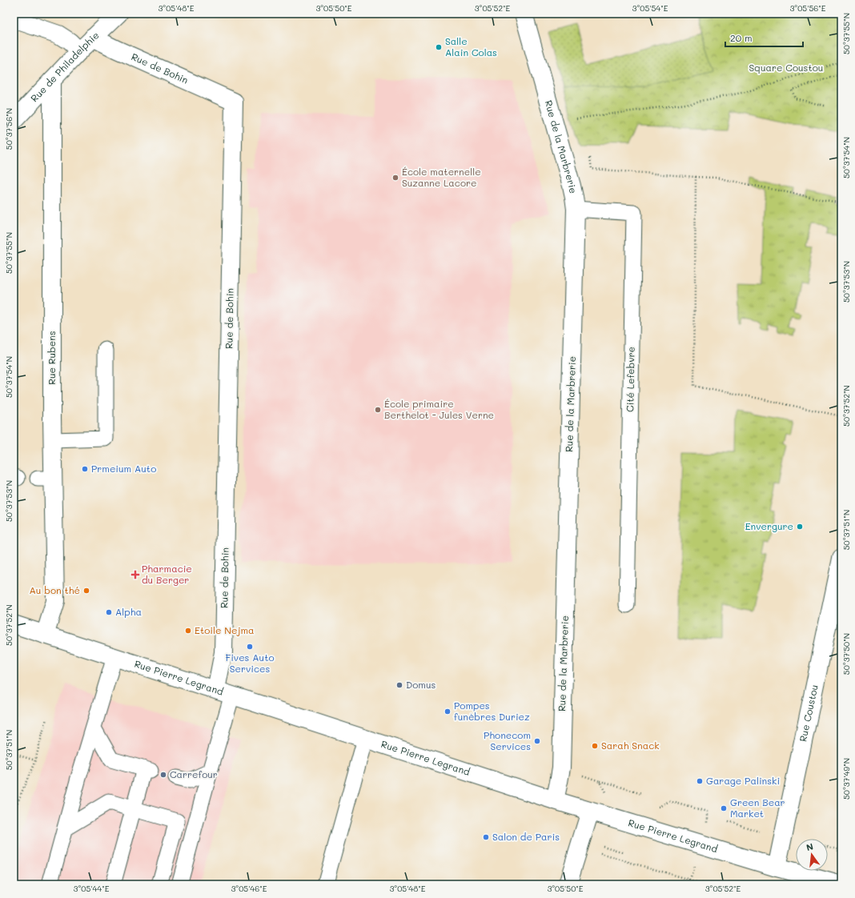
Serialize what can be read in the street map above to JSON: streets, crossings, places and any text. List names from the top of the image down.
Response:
{
  "streets": {
    "street": [
      "Rue de Philadelphie",
      "Rue de Bohin",
      "Rue de la Marbrerie",
      "Rue Rubens",
      "Rue Pierre Legrand",
      "Rue Coustou"
    ],
    "lane": ["Cité Lefebvre"]
  },
  "crossings": [
    ["Rue de Philadelphie", "Rue de Bohin"],
    ["Rue de Philadelphie", "Rue Rubens"],
    ["Rue de Bohin", "Rue Pierre Legrand"],
    ["Rue de la Marbrerie", "Cité Lefebvre"],
    ["Rue de la Marbrerie", "Rue Pierre Legrand"],
    ["Rue Rubens", "Rue Pierre Legrand"],
    ["Rue Pierre Legrand", "Rue Coustou"]
  ],
  "parks": ["Square Coustou"],
  "places": {
    "other": [
      "Salle Alain Colas",
      "École maternelle Suzanne Lacore",
      "École primaire Berthelot - Jules Verne",
      "Prmeium Auto",
      "Envergure",
      "Au bon thé",
      "Alpha",
      "Etoile Nejma",
      "Fives Auto Services",
      "Domus",
      "Pompes funèbres Duriez",
      "Phonecom Services",
      "Sarah Snack",
      "Carrefour",
      "Garage Palinski",
      "Green Bear Market",
      "Salon de Paris"
    ],
    "health": ["Pharmacie du Berger"]
  },
  "scale_bar": "20 m",
  "north": "top",
  "coordinates": [
    "3°05'48\"E",
    "3°05'50\"E",
    "3°05'52\"E",
    "3°05'54\"E",
    "3°05'56\"E",
    "50°37'55\"N",
    "50°37'56\"N",
    "50°37'54\"N",
    "50°37'53\"N",
    "50°37'52\"N",
    "50°37'51\"N",
    "50°37'50\"N",
    "50°37'49\"N",
    "3°05'44\"E",
    "3°05'46\"E"
  ]
}
